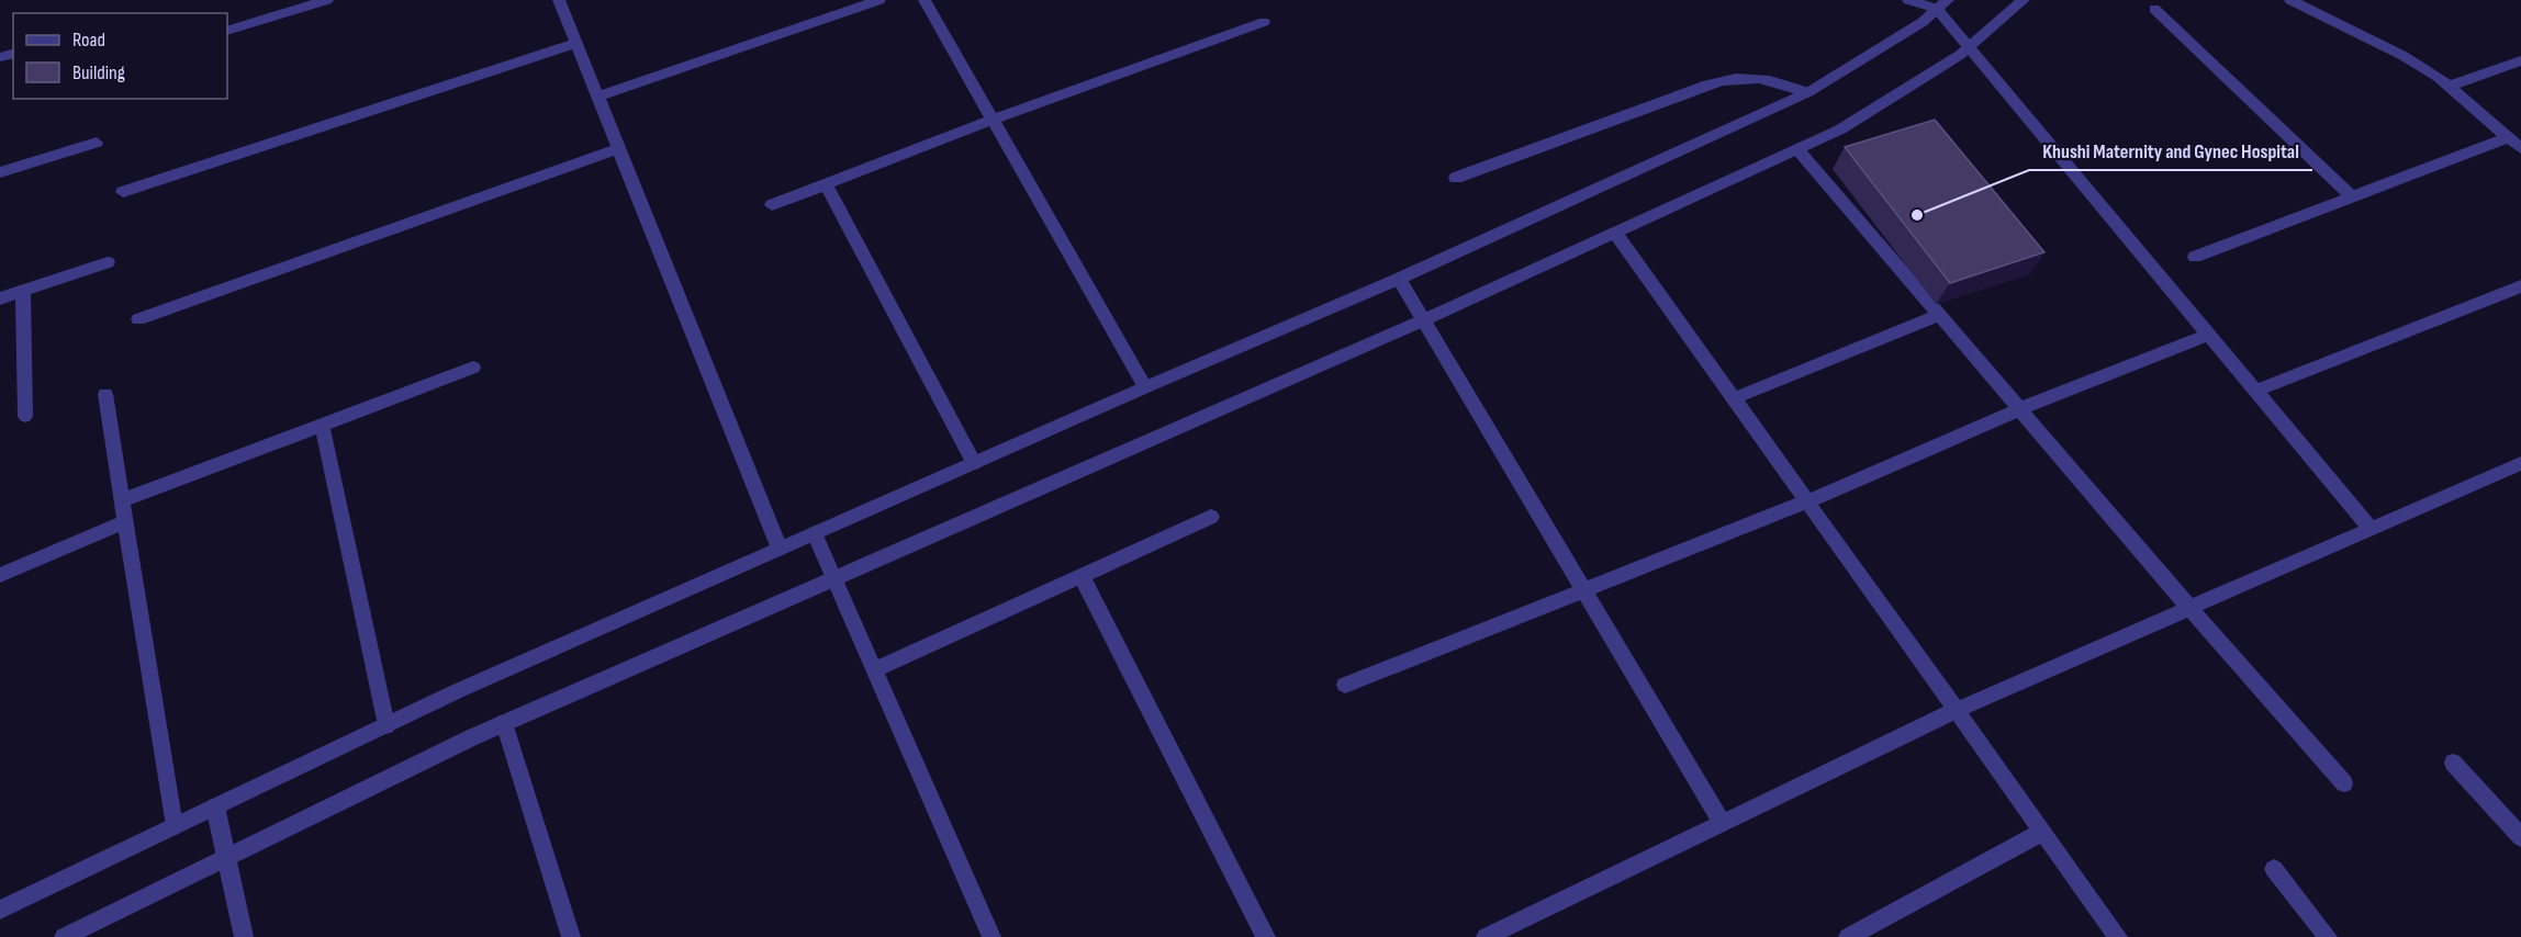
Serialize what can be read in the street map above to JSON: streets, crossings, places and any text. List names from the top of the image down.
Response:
{
  "places": ["Khushi Maternity and Gynec Hospital"],
  "legend": ["Road", "Building"]
}
